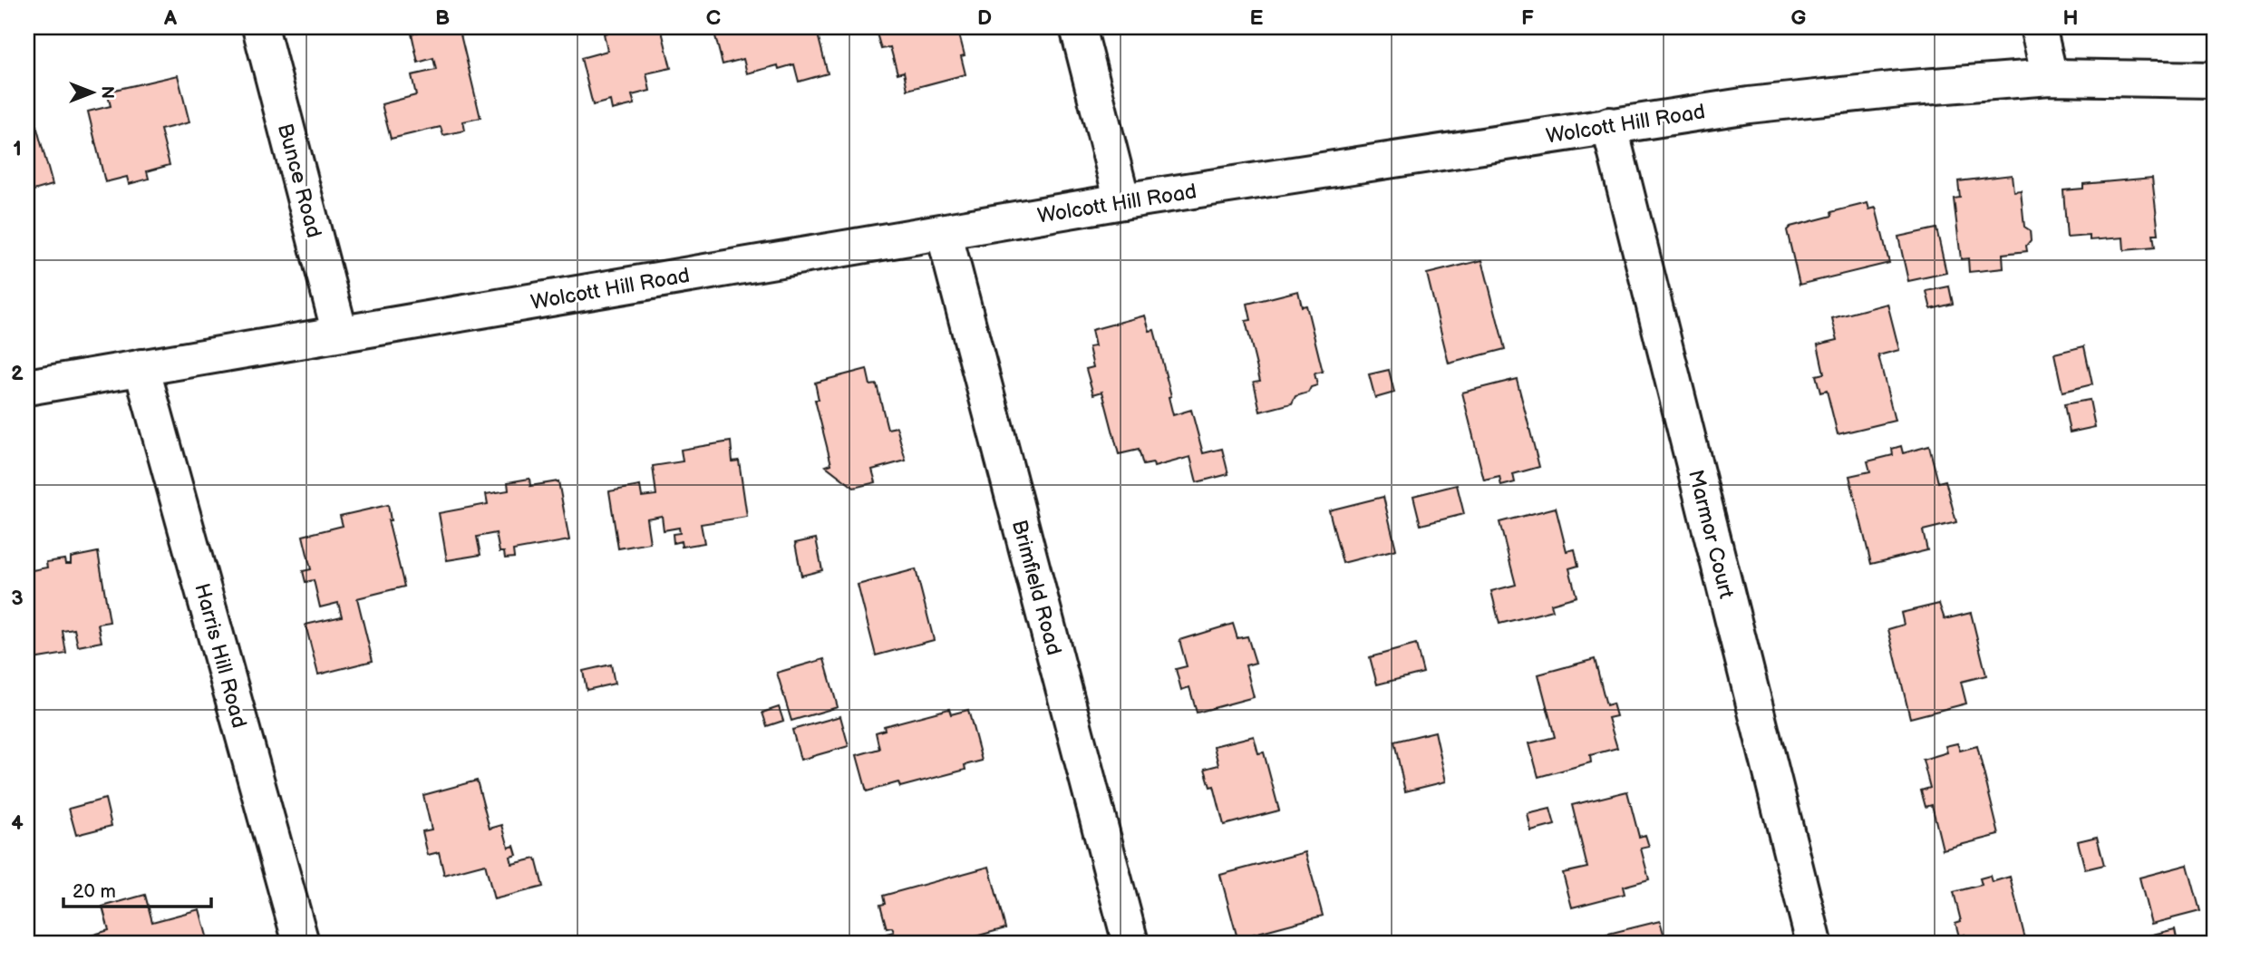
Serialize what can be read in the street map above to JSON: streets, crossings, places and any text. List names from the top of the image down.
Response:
{
  "streets": {
    "street": [
      "Wolcott Hill Road",
      "Bunce Road",
      "Marmor Court",
      "Brimfield Road",
      "Harris Hill Road"
    ]
  },
  "crossings": [
    ["Wolcott Hill Road", "Bunce Road"],
    ["Wolcott Hill Road", "Marmor Court"],
    ["Wolcott Hill Road", "Brimfield Road"],
    ["Wolcott Hill Road", "Harris Hill Road"]
  ],
  "scale_bar": "20 m",
  "north": "right",
  "grid": {
    "columns": [
      "A",
      "B",
      "C",
      "D",
      "E",
      "F",
      "G",
      "H"
    ],
    "rows": [
      "1",
      "2",
      "3",
      "4"
    ]
  }
}
